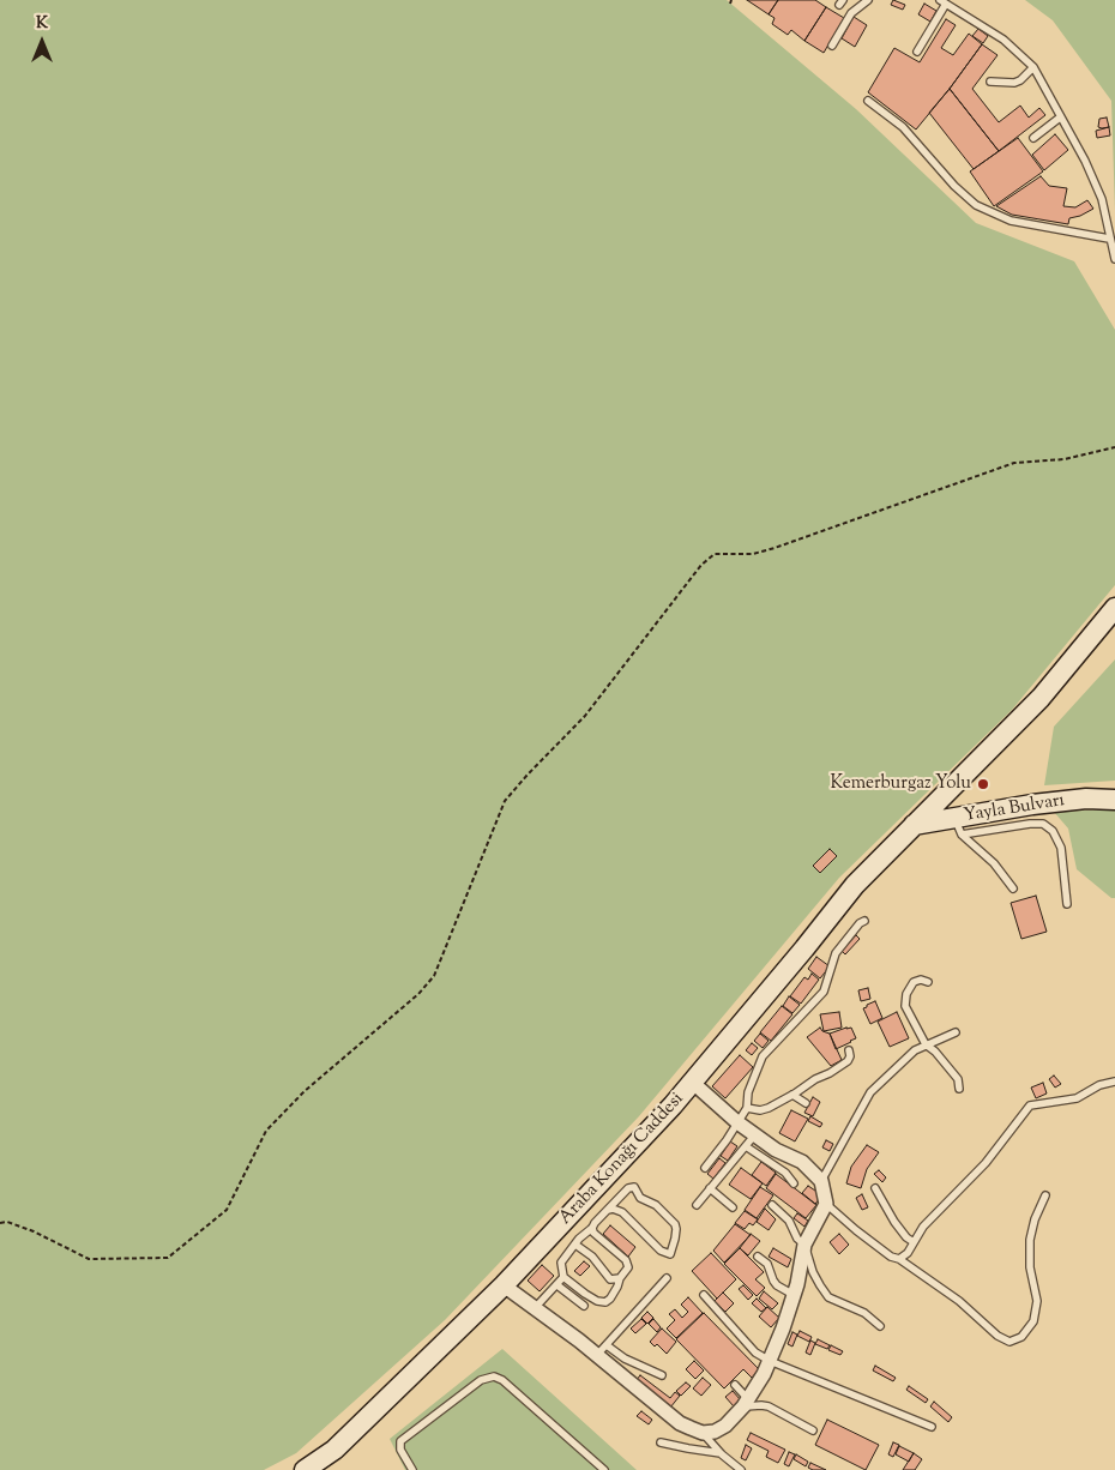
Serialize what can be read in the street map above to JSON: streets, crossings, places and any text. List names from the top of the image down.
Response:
{
  "streets": {
    "main road": ["Yayla Bulvarı", "Araba Konağı Caddesi"]
  },
  "crossings": [
    ["Yayla Bulvarı", "Araba Konağı Caddesi"]
  ],
  "places": ["Kemerburgaz Yolu"],
  "north": "top"
}
